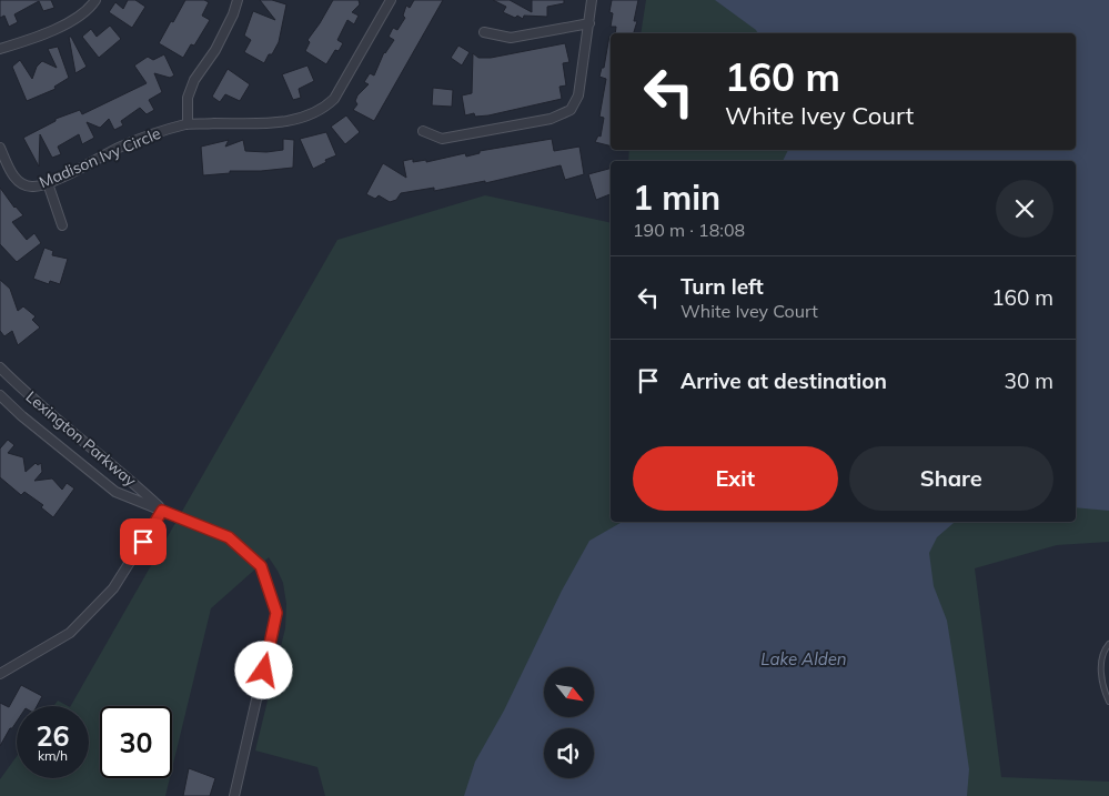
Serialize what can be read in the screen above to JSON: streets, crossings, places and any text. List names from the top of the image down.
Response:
{
  "streets": {
    "street": ["Madison Ivy Circle", "Lexington Parkway"]
  },
  "water": ["Lake Alden"],
  "north": "bottom right",
  "page": {
    "turn": ["160 m", "White Ivey Court"],
    "heading": ["1 min", "190 m · 18:08"],
    "list": [
      {
        "name": "Turn left",
        "note": "White Ivey Court",
        "value": "160 m"
      },
      {
        "name": "Arrive at destination",
        "value": "30 m"
      }
    ],
    "buttons": ["Exit", "Share"],
    "speed": "26 km/h",
    "limit": "30"
  }
}
